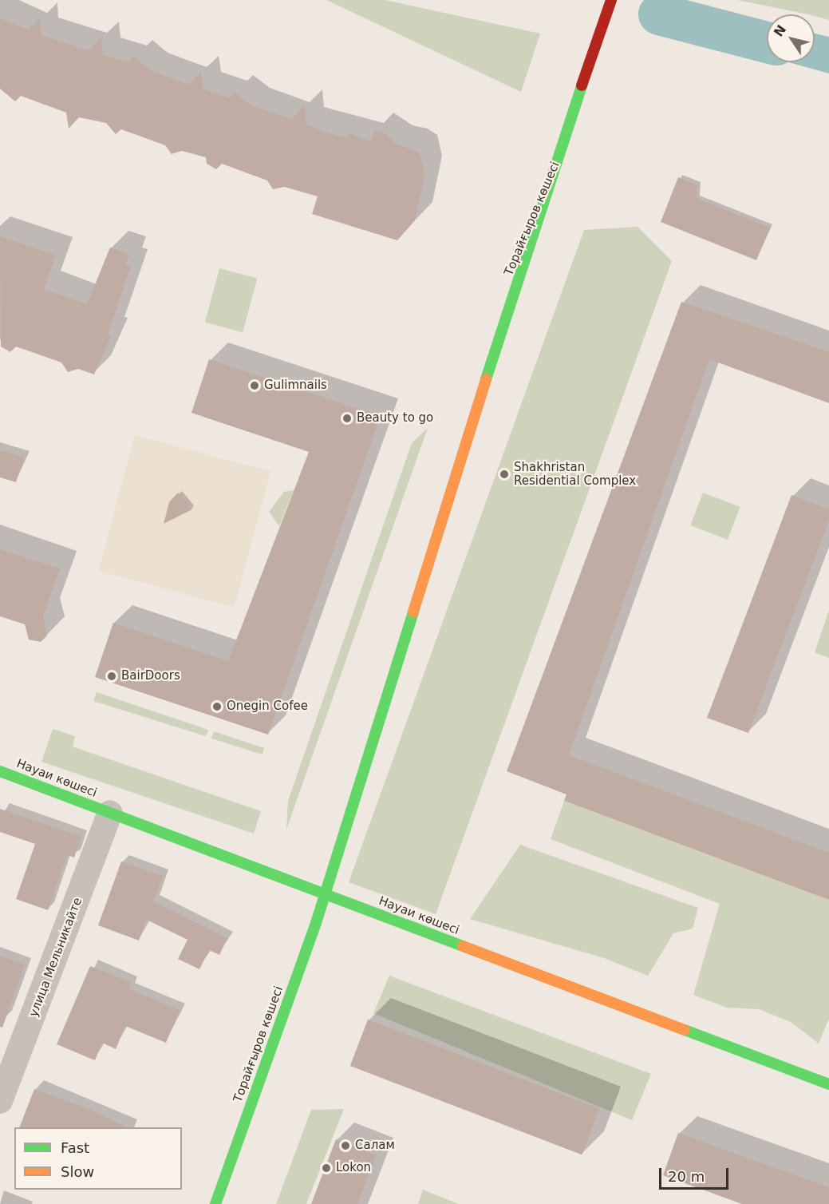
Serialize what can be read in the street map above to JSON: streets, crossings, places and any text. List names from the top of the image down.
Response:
{
  "streets": {
    "street": ["Торайғыров көшесі", "Науаи көшесі", "улица Мельникайте"]
  },
  "crossings": [
    ["Торайғыров көшесі", "Науаи көшесі"],
    ["Науаи көшесі", "улица Мельникайте"]
  ],
  "places": [
    "Gulimnails",
    "Beauty to go",
    "Shakhristan Residential Complex",
    "BairDoors",
    "Onegin Cofee",
    "Салам",
    "Lokon"
  ],
  "legend": ["Fast", "Slow"],
  "scale_bar": "20 m",
  "north": "top left"
}
